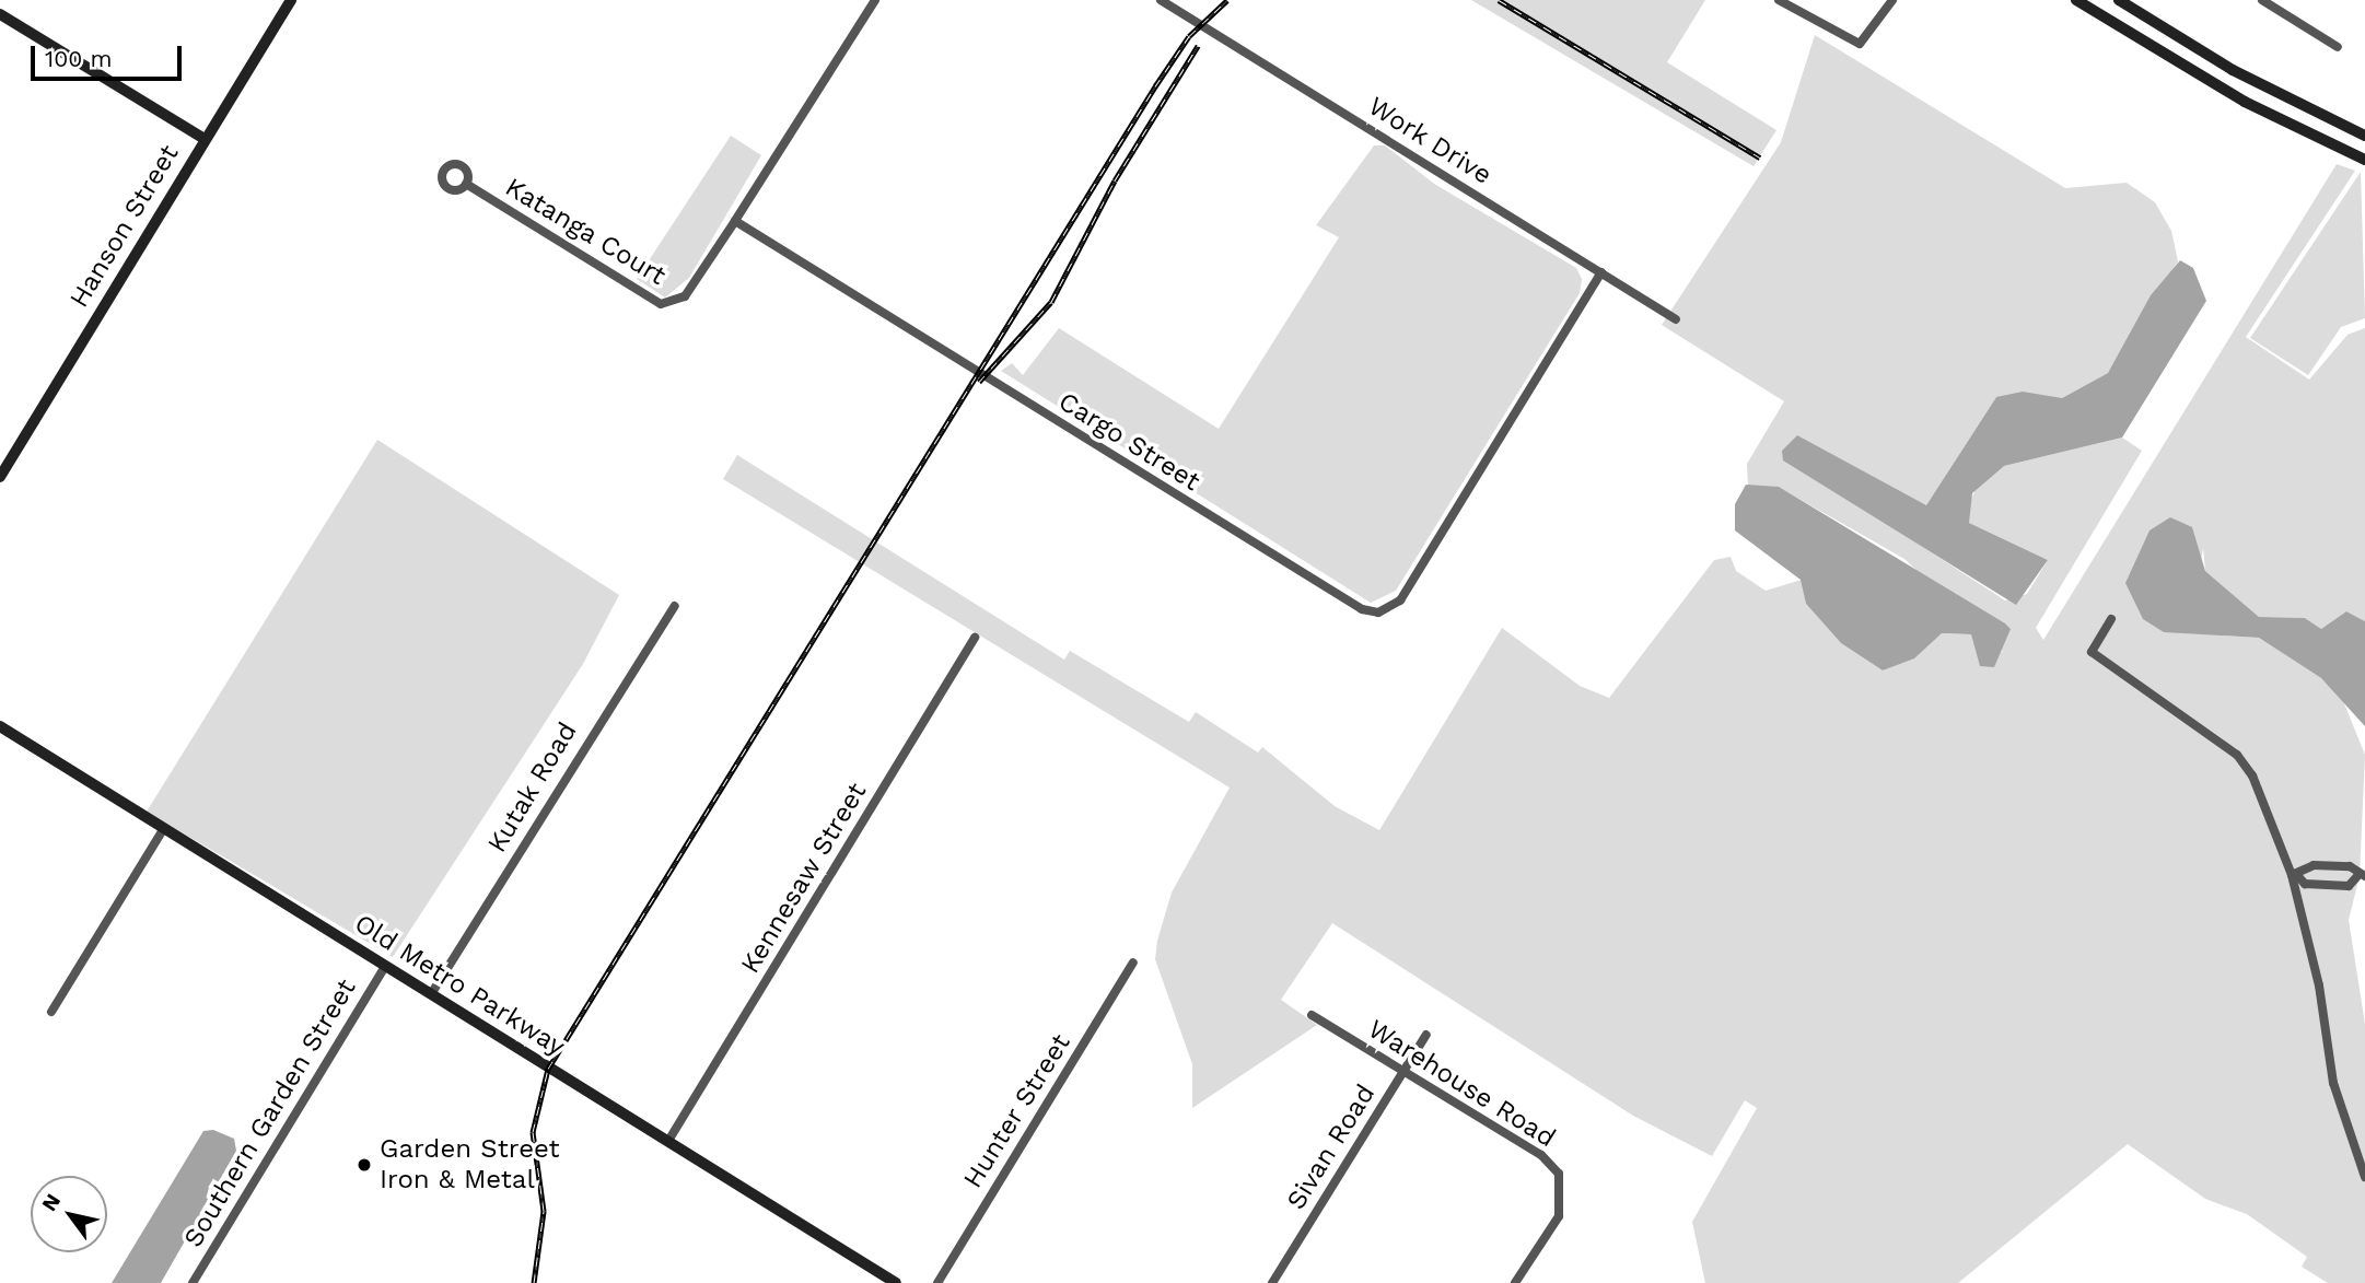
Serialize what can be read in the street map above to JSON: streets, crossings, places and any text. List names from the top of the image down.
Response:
{
  "streets": {
    "street": [
      "Work Drive",
      "Hanson Street",
      "Katanga Court",
      "Cargo Street",
      "Kutak Road",
      "Kennesaw Street",
      "Old Metro Parkway",
      "Warehouse Road",
      "Hunter Street",
      "Southern Garden Street",
      "Sivan Road"
    ]
  },
  "crossings": [
    ["Work Drive", "Cargo Street"],
    ["Katanga Court", "Cargo Street"],
    ["Kutak Road", "Old Metro Parkway"],
    ["Kennesaw Street", "Old Metro Parkway"],
    ["Old Metro Parkway", "Southern Garden Street"],
    ["Warehouse Road", "Sivan Road"]
  ],
  "places": ["Garden Street Iron & Metal"],
  "scale_bar": "100 m",
  "north": "top left"
}
